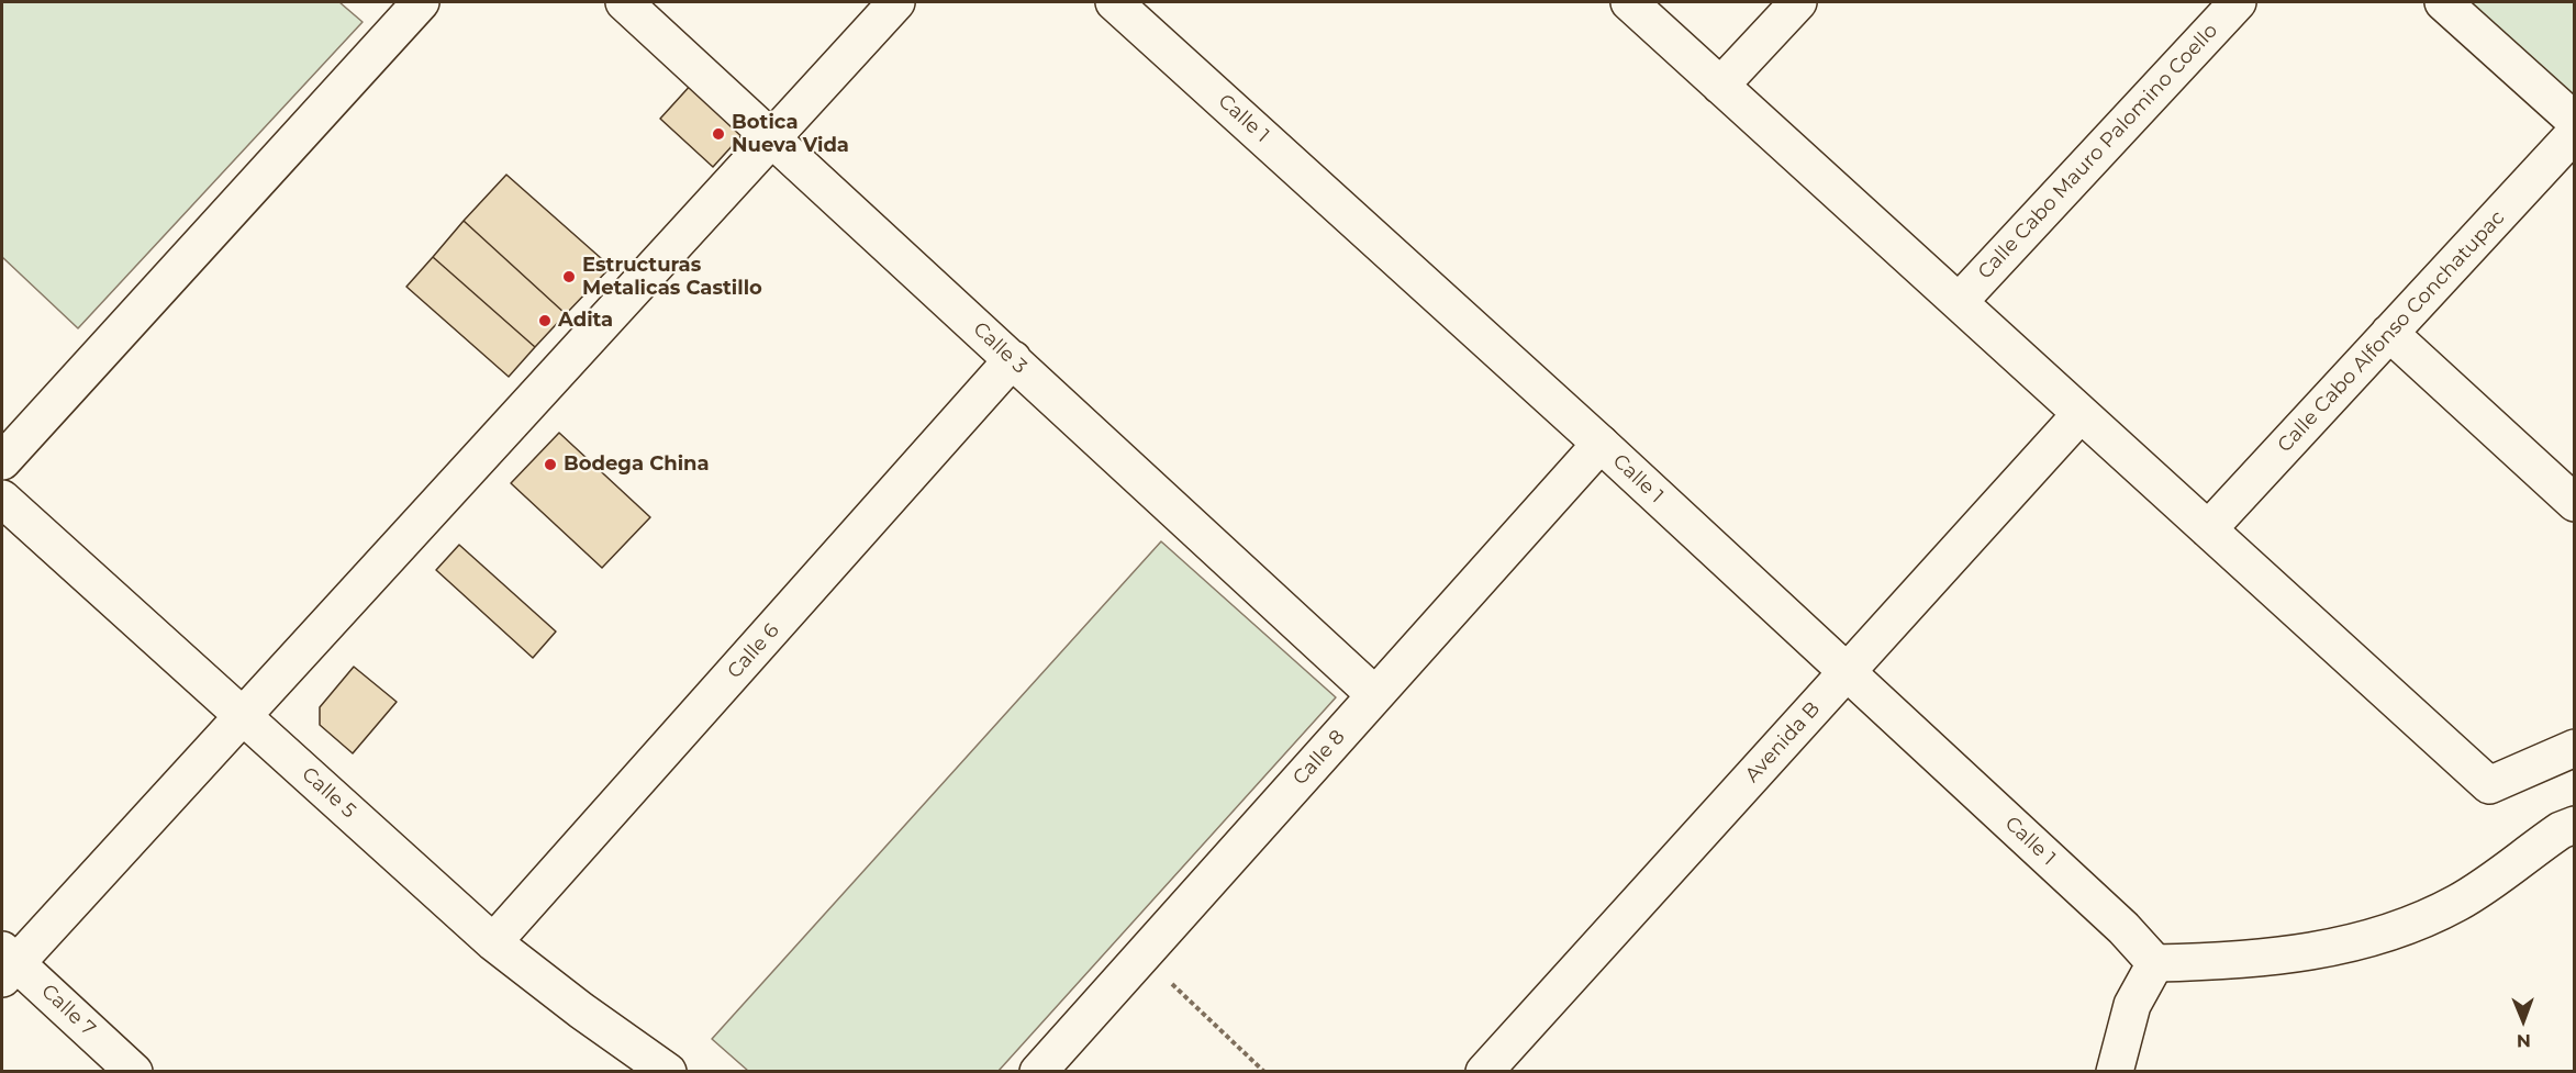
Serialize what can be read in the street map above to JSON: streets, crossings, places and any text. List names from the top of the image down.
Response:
{
  "streets": {
    "street": [
      "Calle 1",
      "Calle Cabo Mauro Palomino Coello",
      "Calle Cabo Alfonso Conchatupac",
      "Calle 3",
      "Calle 6",
      "Avenida B",
      "Calle 8",
      "Calle 5",
      "Calle 7"
    ]
  },
  "crossings": [
    ["Calle 1", "Avenida B"],
    ["Calle 1", "Calle 8"],
    ["Calle 3", "Calle 6"],
    ["Calle 3", "Calle 8"],
    ["Calle 6", "Calle 5"]
  ],
  "places": [
    "Botica Nueva Vida",
    "Estructuras Metalicas Castillo",
    "Adita",
    "Bodega China"
  ],
  "north": "bottom"
}
